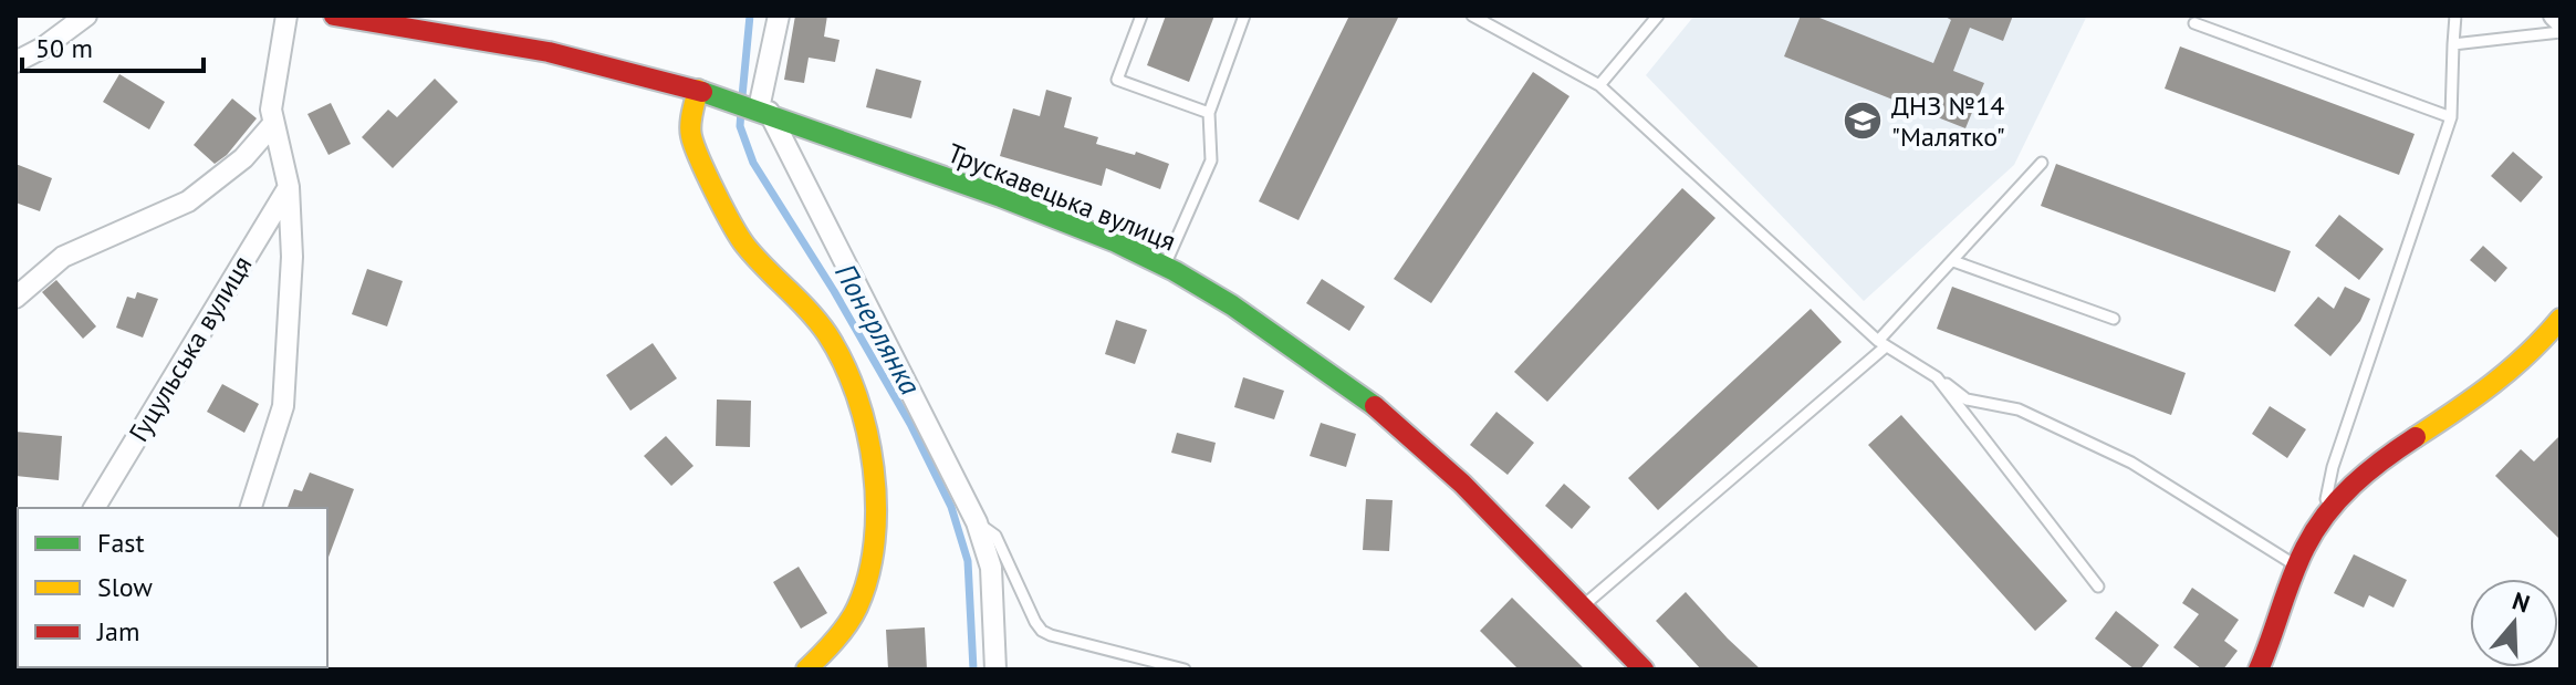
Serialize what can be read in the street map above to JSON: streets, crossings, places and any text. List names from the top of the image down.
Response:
{
  "streets": {
    "main road": ["Трускавецька вулиця"],
    "street": ["Гуцульська вулиця"]
  },
  "water": ["Понерлянка"],
  "places": {
    "school or university": ["ДНЗ №14 \"Малятко\""]
  },
  "legend": ["Fast", "Slow", "Jam"],
  "scale_bar": "50 m",
  "north": "top"
}
